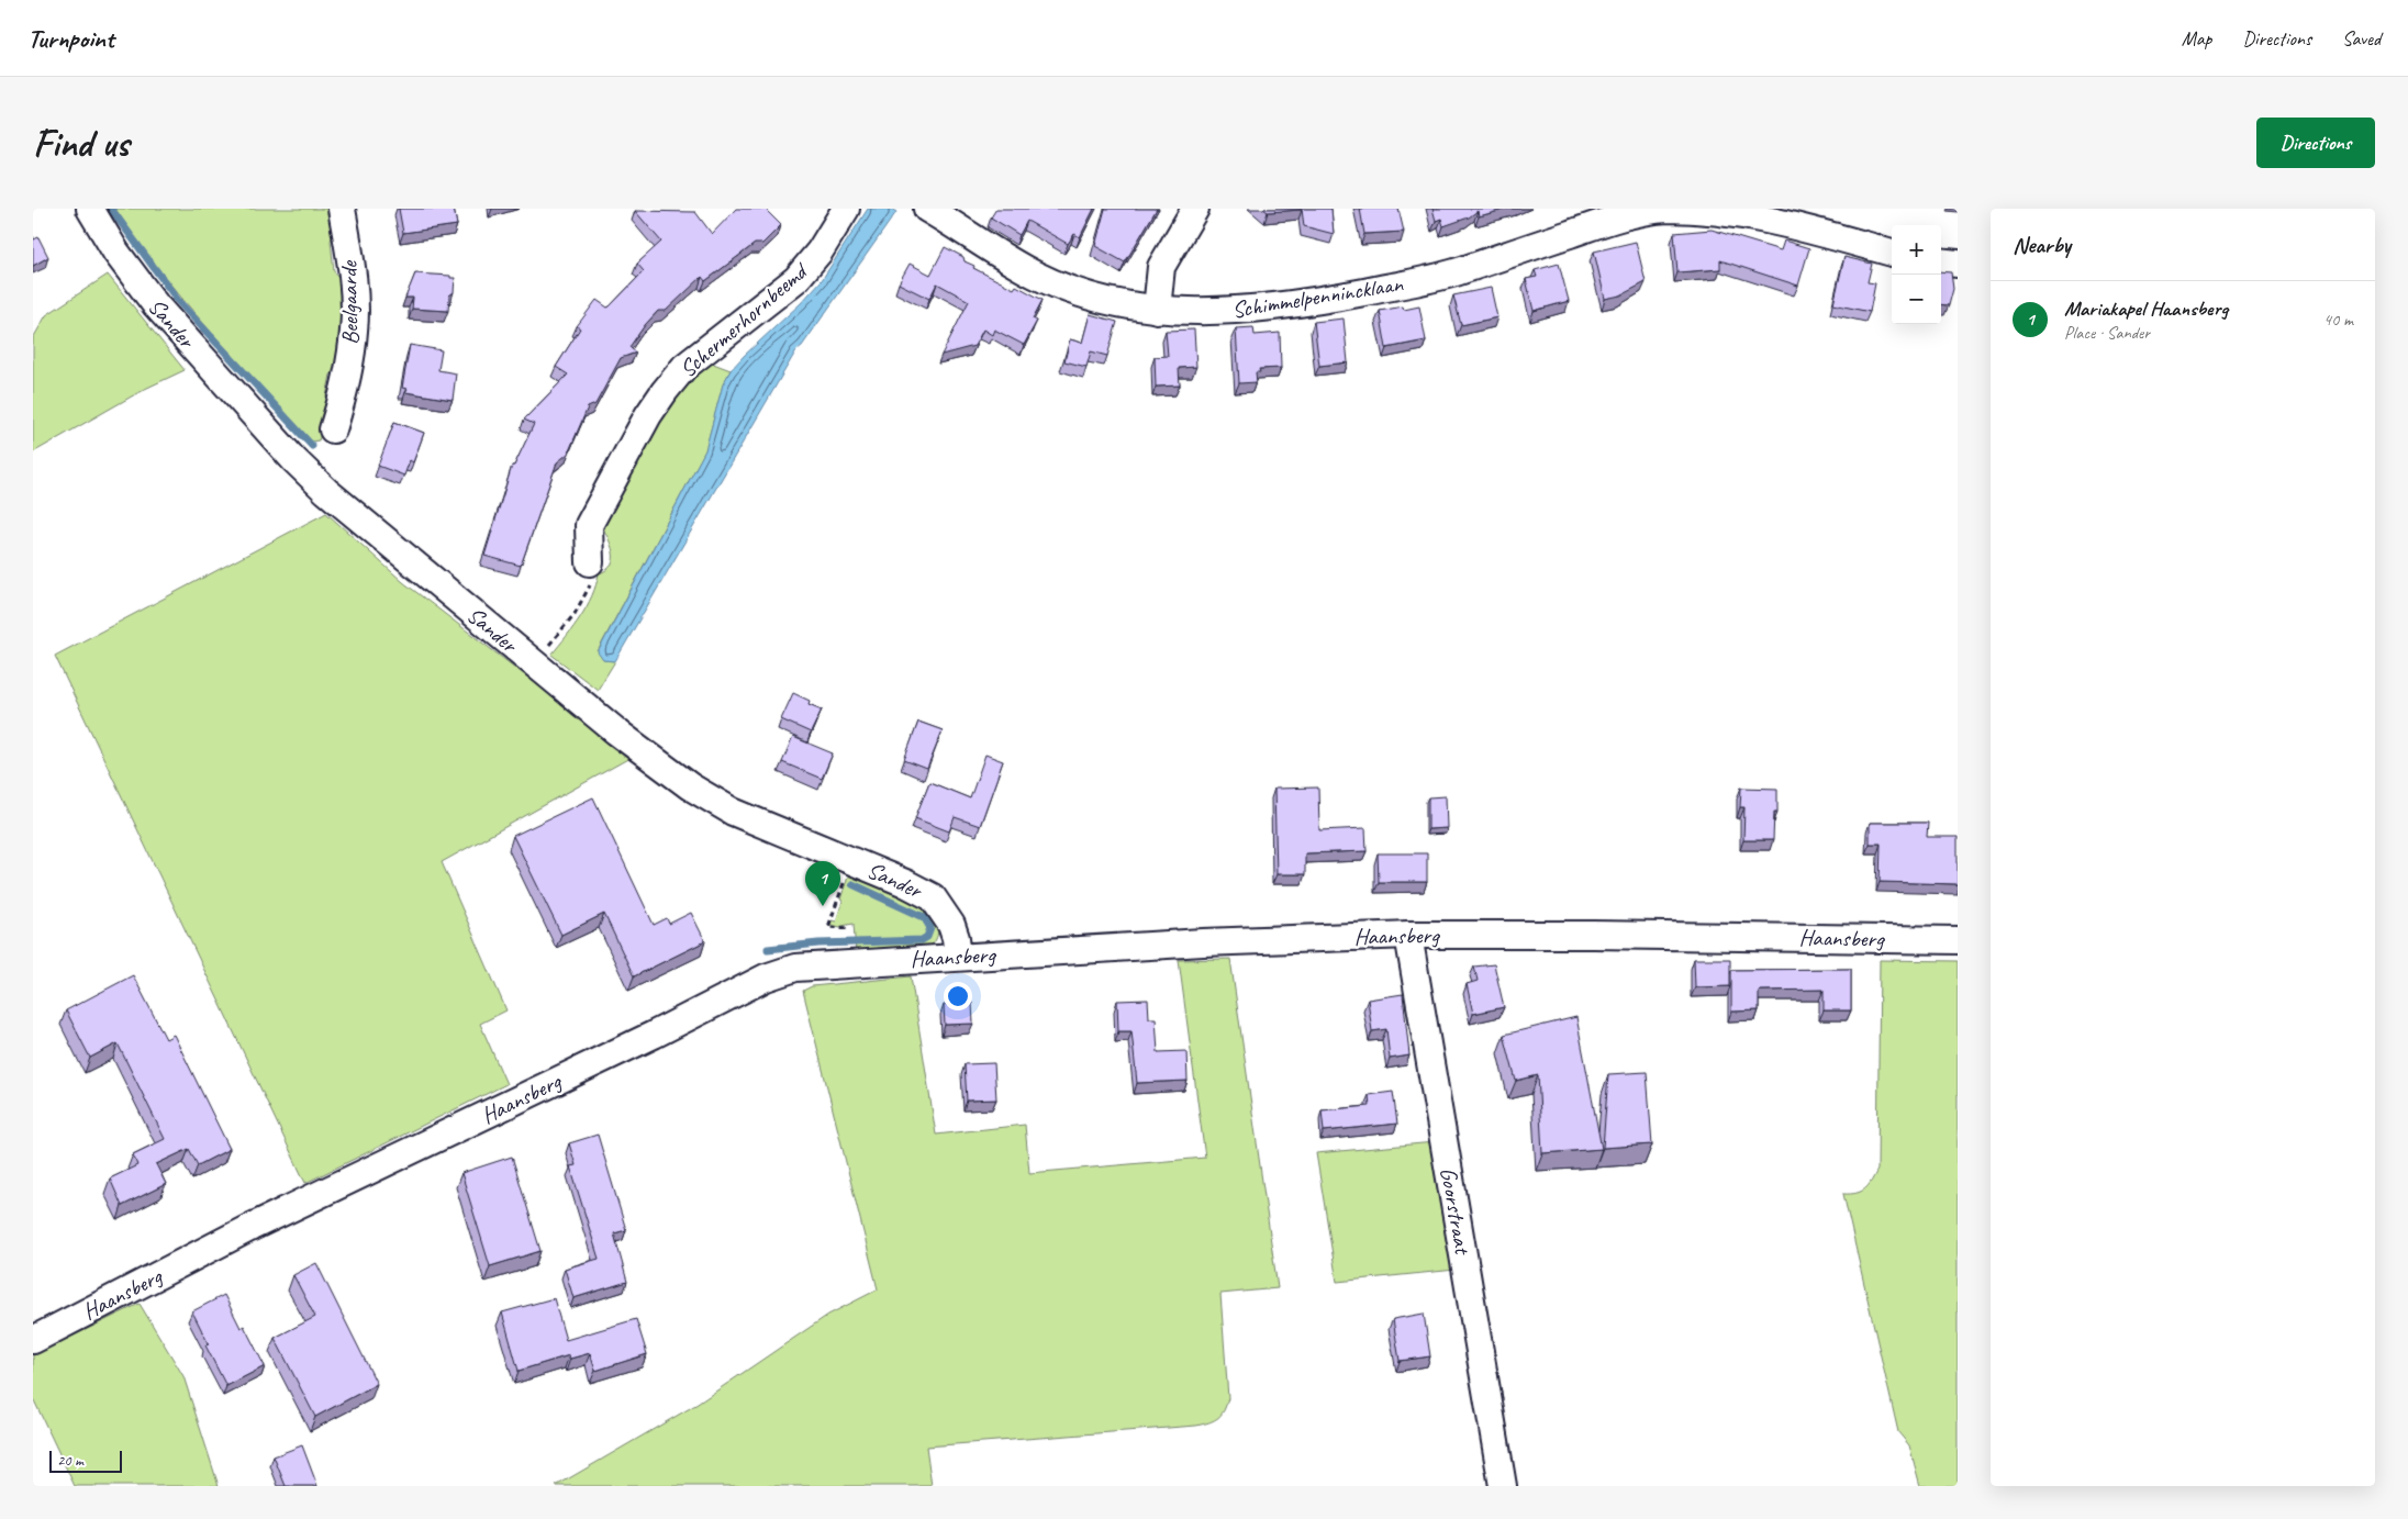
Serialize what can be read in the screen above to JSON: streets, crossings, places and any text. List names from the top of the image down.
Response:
{
  "streets": {
    "street": [
      "Schimmelpennincklaan",
      "Beelgaarde",
      "Schermerhornbeemd",
      "Sander",
      "Haansberg",
      "Goorstraat"
    ]
  },
  "crossings": [
    ["Sander", "Haansberg"],
    ["Haansberg", "Goorstraat"]
  ],
  "scale_bar": "20 m",
  "page": {
    "header": "Turnpoint",
    "nav": ["Map", "Directions", "Saved"],
    "buttons": "Directions",
    "title": "Find us",
    "heading": "Nearby",
    "map_buttons": ["+", "−"],
    "list": [
      {
        "mark": "1",
        "name": "Mariakapel Haansberg",
        "note": "Place · Sander",
        "value": "40 m"
      }
    ],
    "pins": "1",
    "scale": "20 m"
  }
}
